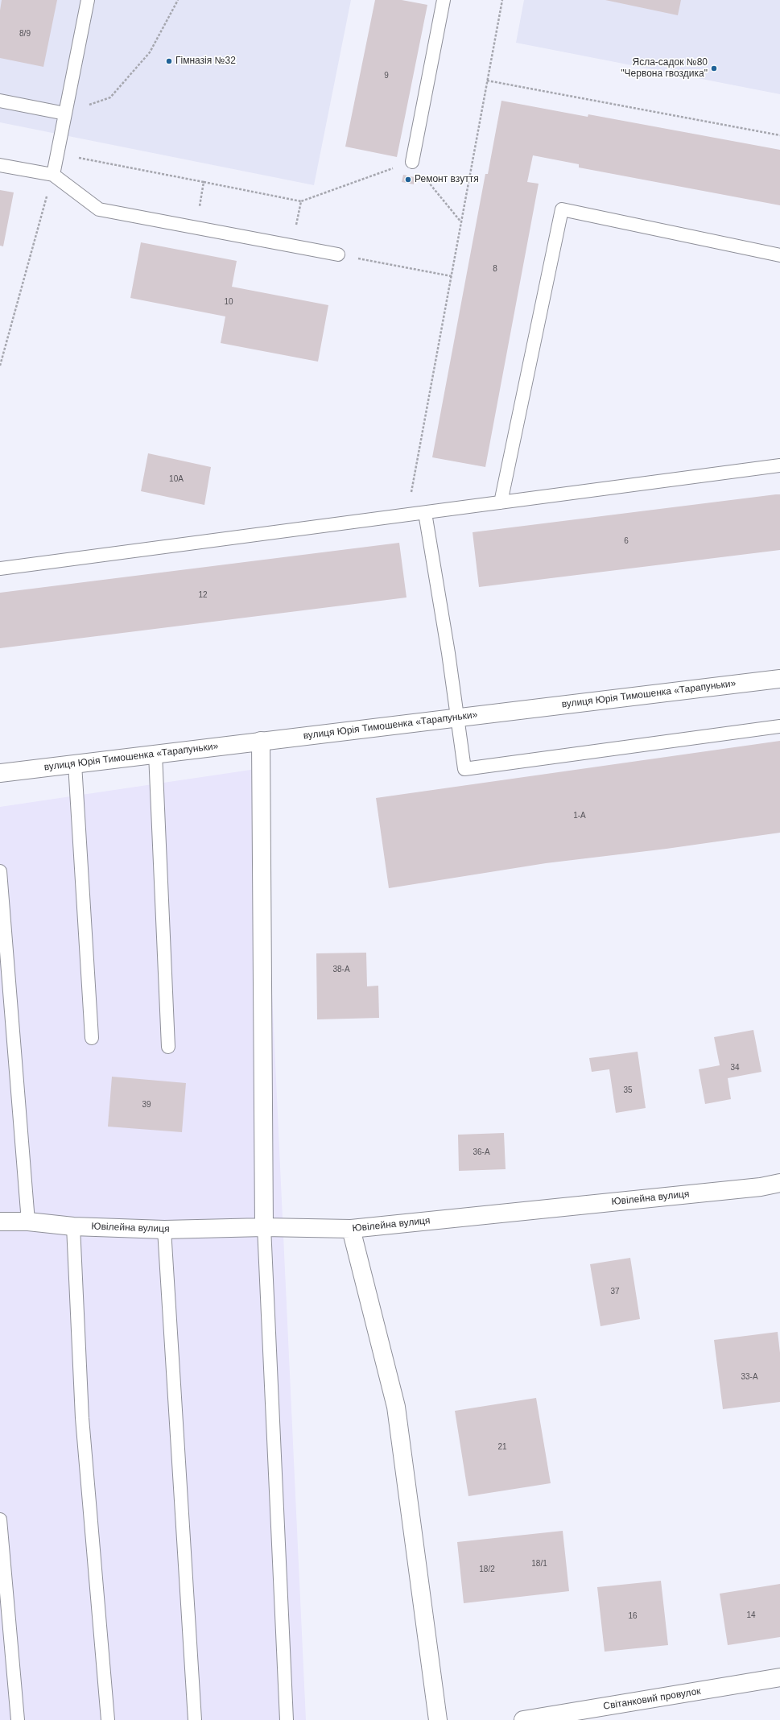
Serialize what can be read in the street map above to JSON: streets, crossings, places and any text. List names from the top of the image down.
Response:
{
  "streets": {
    "street": ["вулиця Юрія Тимошенка «Тарапуньки»", "Ювілейна вулиця", "Світанковий провулок"]
  },
  "places": ["Гімназія №32", "Ясла-садок №80 \"Червона гвоздика\"", "Ремонт взуття"],
  "house_numbers": [
    "8/9",
    "9",
    "8",
    "10",
    "10А",
    "6",
    "12",
    "1-А",
    "38-А",
    "34",
    "35",
    "39",
    "36-А",
    "37",
    "33-А",
    "21",
    "18/1",
    "18/2",
    "14",
    "16"
  ]
}
